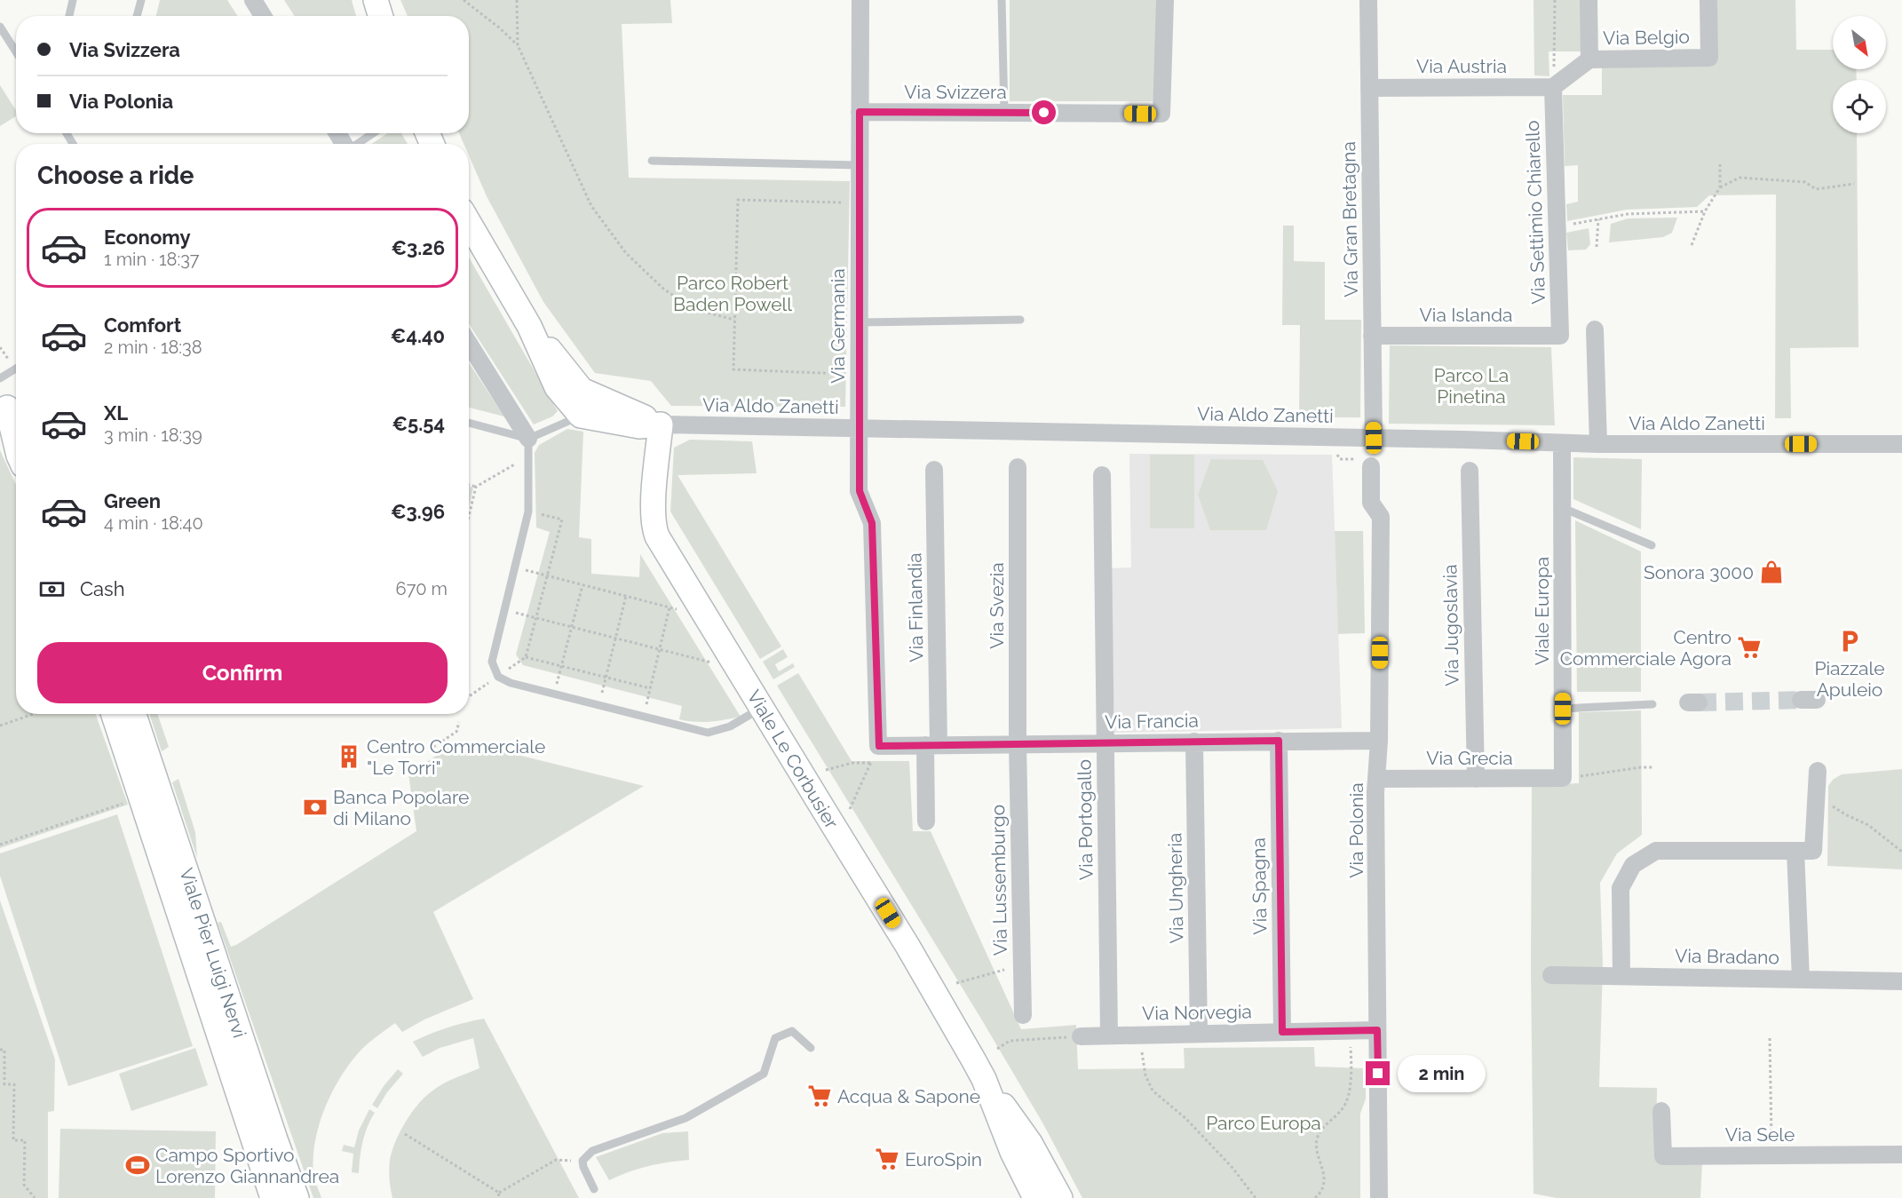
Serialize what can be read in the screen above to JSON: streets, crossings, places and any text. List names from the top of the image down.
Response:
{
  "streets": {
    "street": [
      "Via Belgio",
      "Via Austria",
      "Via Svizzera",
      "Via Settimio Chiarello",
      "Via Gran Bretagna",
      "Via Islanda",
      "Via Germania",
      "Via Aldo Zanetti",
      "Via Svezia",
      "Via Finlandia",
      "Viale Europa",
      "Via Jugoslavia",
      "Via Francia",
      "Via Grecia",
      "Viale Le Corbusier",
      "Via Portogallo",
      "Via Polonia",
      "Via Lussemburgo",
      "Via Spagna",
      "Via Ungheria",
      "Viale Pier Luigi Nervi",
      "Via Bradano",
      "Via Norvegia",
      "Via Sele"
    ]
  },
  "crossings": [
    ["Via Austria", "Via Settimio Chiarello"],
    ["Via Austria", "Via Gran Bretagna"],
    ["Via Svizzera", "Via Germania"],
    ["Via Settimio Chiarello", "Via Islanda"],
    ["Via Gran Bretagna", "Via Islanda"],
    ["Via Gran Bretagna", "Via Aldo Zanetti"],
    ["Via Germania", "Via Aldo Zanetti"],
    ["Via Germania", "Via Francia"],
    ["Via Aldo Zanetti", "Viale Europa"],
    ["Via Aldo Zanetti", "Viale Le Corbusier"],
    ["Via Svezia", "Via Francia"],
    ["Via Svezia", "Via Lussemburgo"],
    ["Via Finlandia", "Via Francia"],
    ["Viale Europa", "Via Grecia"],
    ["Via Jugoslavia", "Via Grecia"],
    ["Via Francia", "Via Portogallo"],
    ["Via Francia", "Via Polonia"],
    ["Via Francia", "Via Lussemburgo"],
    ["Via Francia", "Via Spagna"],
    ["Via Francia", "Via Ungheria"],
    ["Via Grecia", "Via Polonia"],
    ["Via Portogallo", "Via Norvegia"],
    ["Via Polonia", "Via Norvegia"],
    ["Via Spagna", "Via Norvegia"],
    ["Via Ungheria", "Via Norvegia"]
  ],
  "parks": ["Parco Robert Baden Powell", "Parco La Pinetina", "Parco Europa"],
  "places": {
    "shop": ["Sonora 3000"],
    "parking": ["Piazzale Apuleio"],
    "supermarket": ["Centro Commerciale Agora", "Acqua & Sapone", "EuroSpin"],
    "building": ["Centro Commerciale \"Le Torri\""],
    "bank": ["Banca Popolare di Milano"],
    "sports": ["Campo Sportivo Lorenzo Giannandrea"]
  },
  "north": "bottom right",
  "page": {
    "banner": ["Via Svizzera", "Via Polonia"],
    "heading": "Choose a ride",
    "list": [
      {
        "name": "Economy",
        "note": "1 min · 18:37",
        "value": "€3.26"
      },
      {
        "name": "Comfort",
        "note": "2 min · 18:38",
        "value": "€4.40"
      },
      {
        "name": "XL",
        "note": "3 min · 18:39",
        "value": "€5.54"
      },
      {
        "name": "Green",
        "note": "4 min · 18:40",
        "value": "€3.96"
      }
    ],
    "pay": ["Cash", "670 m"],
    "buttons": "Confirm",
    "bubble": "2 min"
  }
}
